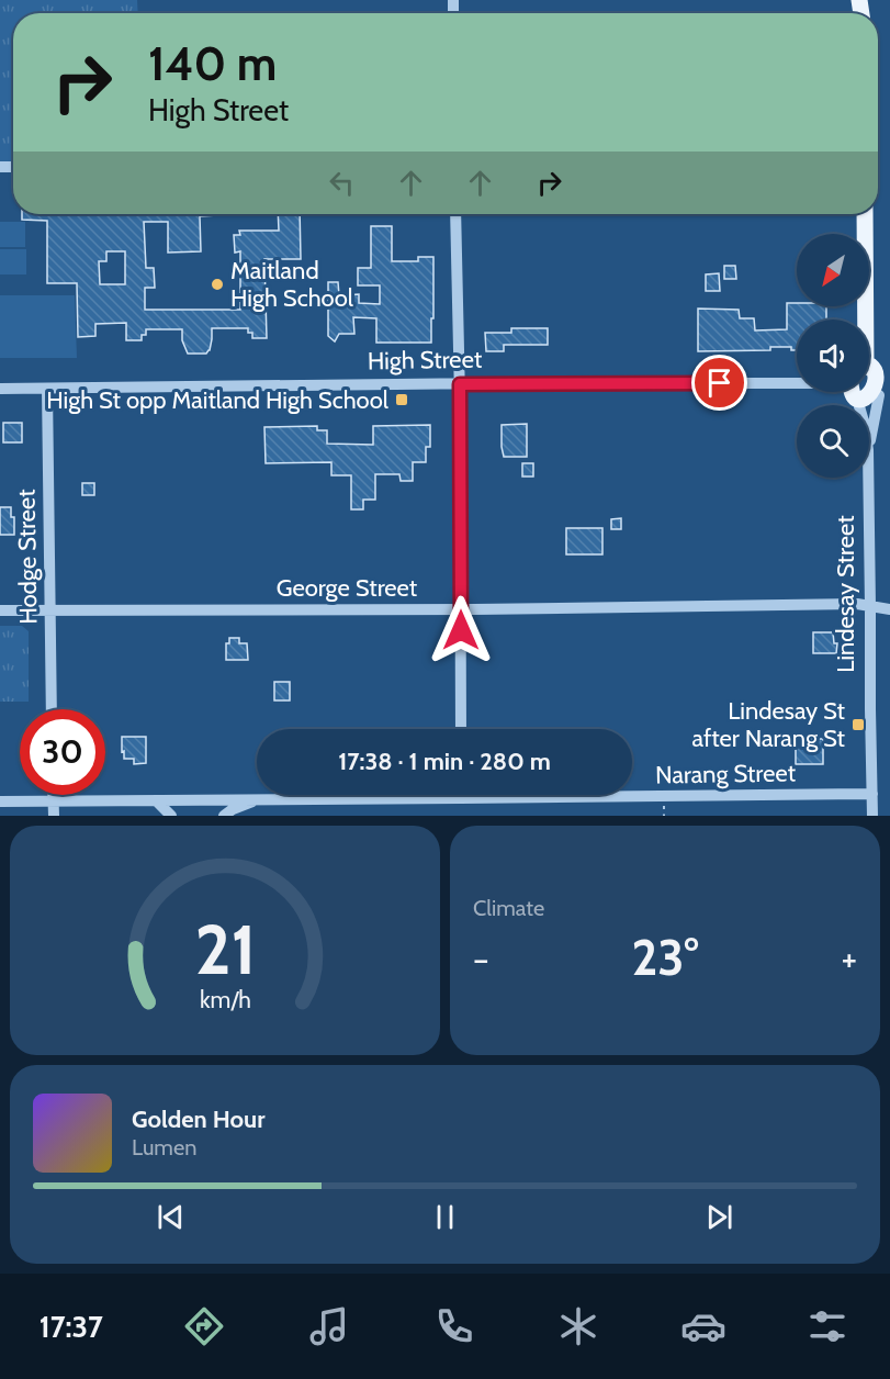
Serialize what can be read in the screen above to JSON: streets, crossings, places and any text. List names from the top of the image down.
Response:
{
  "streets": {
    "main road": ["Lindesay Street"],
    "street": [
      "High Street",
      "Hodge Street",
      "George Street",
      "Narang Street"
    ]
  },
  "crossings": [
    ["High Street", "Hodge Street"],
    ["Hodge Street", "George Street"],
    ["George Street", "Lindesay Street"],
    ["Lindesay Street", "Narang Street"]
  ],
  "places": {
    "other": ["Maitland High School"],
    "transit": ["High St opp Maitland High School", "Lindesay St after Narang St"]
  },
  "north": "bottom left",
  "page": {
    "turn": ["140 m", "High Street"],
    "limit": "30",
    "trip": "17:38 · 1 min · 280 m",
    "tile": "Climate",
    "heat": ["−", "23°", "+"],
    "song": ["Golden Hour", "Lumen"],
    "tabs": "17:37",
    "gauge": ["21", "km/h"]
  }
}
